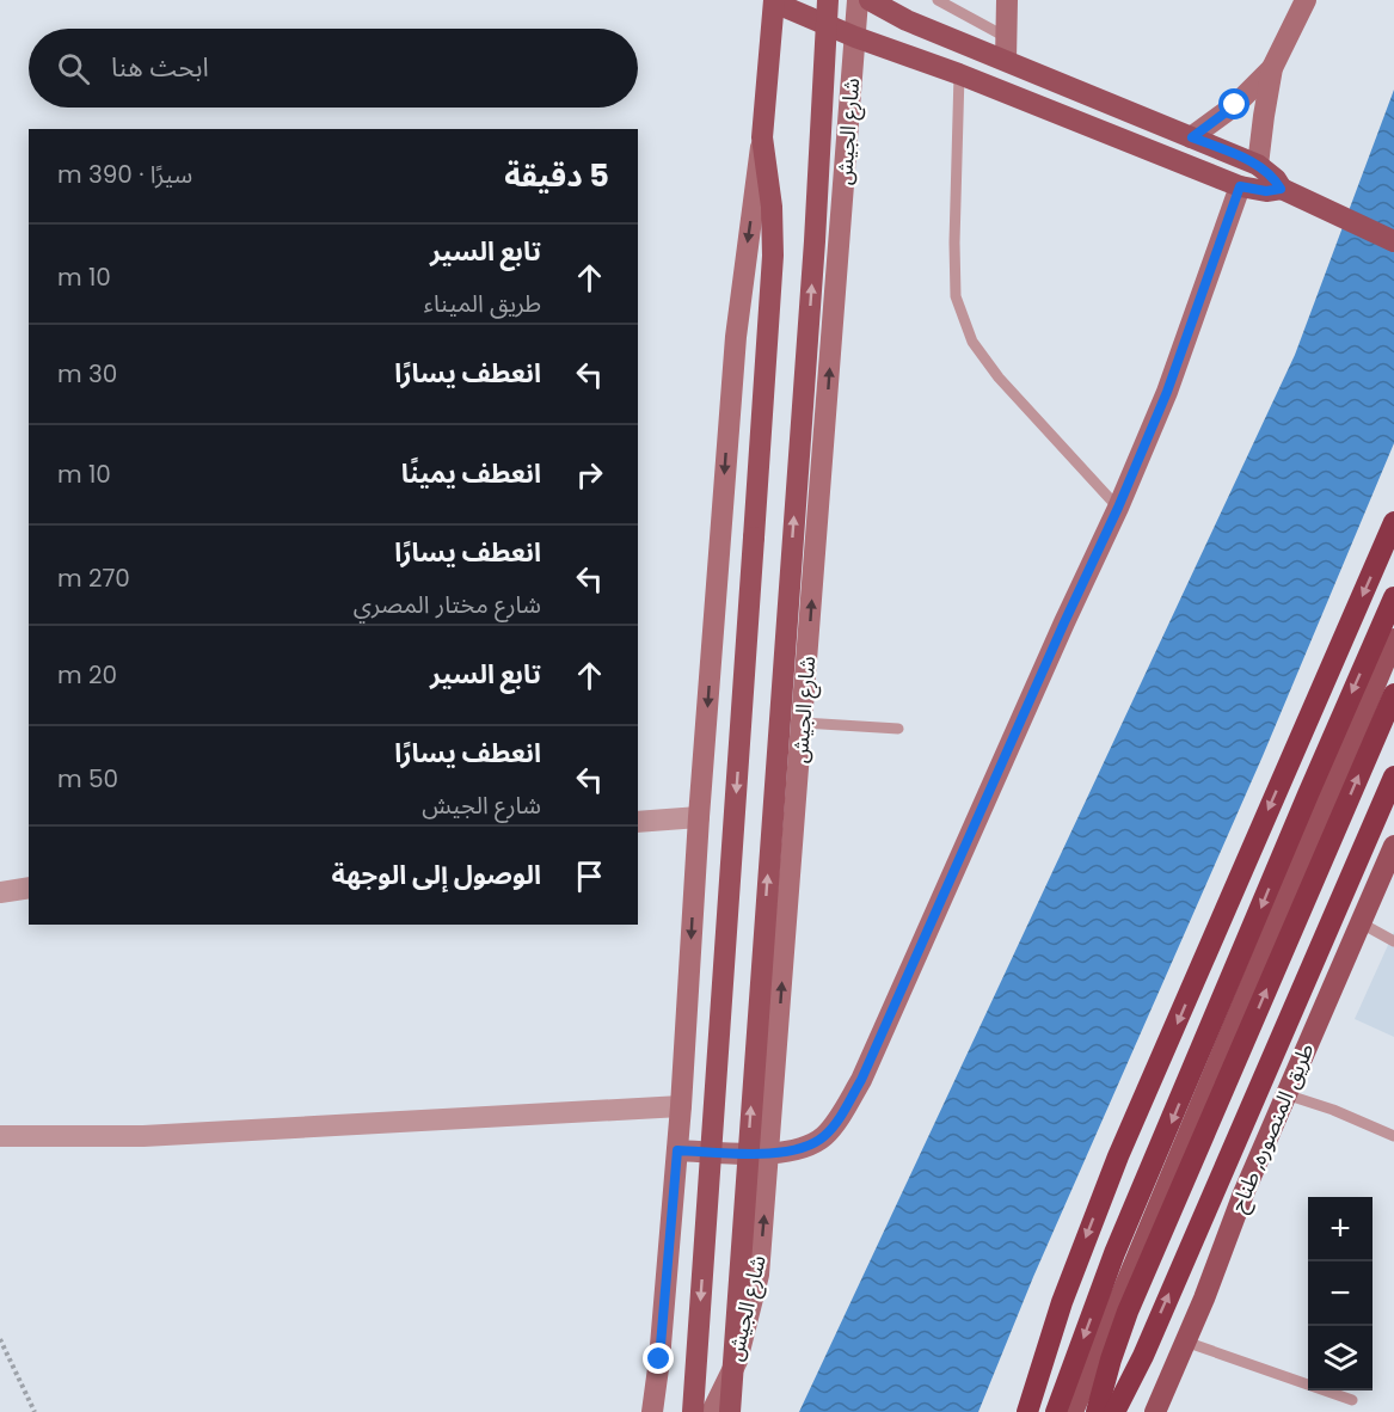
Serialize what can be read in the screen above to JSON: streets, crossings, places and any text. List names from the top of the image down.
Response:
{
  "streets": {
    "main road": ["شارع الجيش", "طريق المنصوره, طناح"]
  },
  "page": {
    "search": "ابحث هنا",
    "heading": ["5 دقيقة", "سيرًا · 390 m"],
    "list": [
      ["تابع السير", "طريق الميناء", "10 m"],
      ["انعطف يسارًا", "30 m"],
      ["انعطف يمينًا", "10 m"],
      ["انعطف يسارًا", "شارع مختار المصري", "270 m"],
      ["تابع السير", "20 m"],
      ["انعطف يسارًا", "شارع الجيش", "50 m"],
      "الوصول إلى الوجهة"
    ],
    "map_buttons": ["+", "−"]
  }
}
